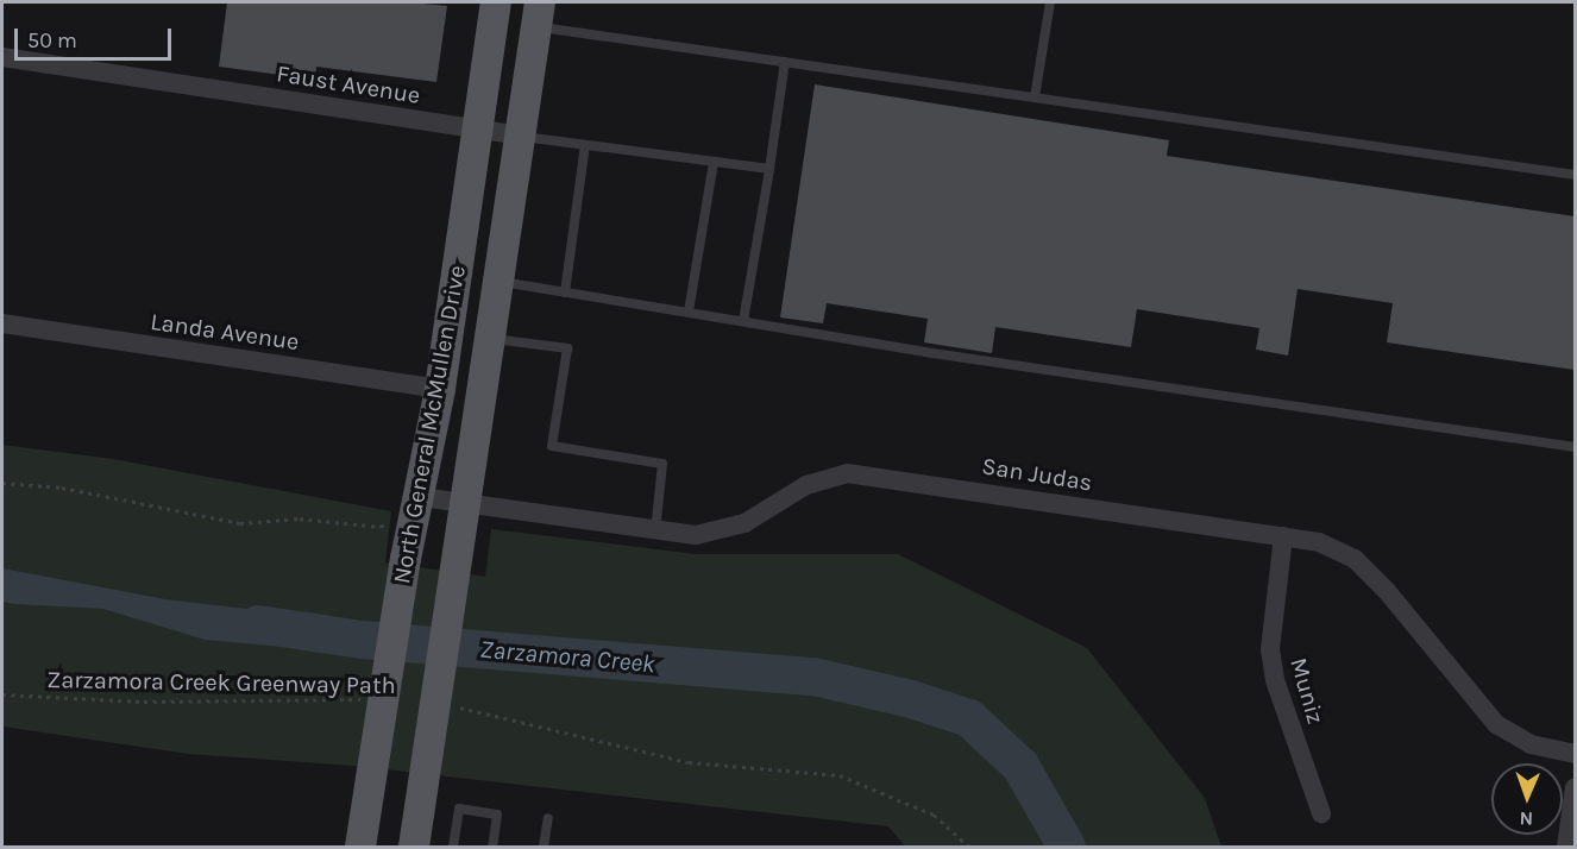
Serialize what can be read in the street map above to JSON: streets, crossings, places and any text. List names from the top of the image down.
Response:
{
  "streets": {
    "main road": ["North General McMullen Drive"],
    "street": [
      "Faust Avenue",
      "Landa Avenue",
      "San Judas",
      "Muniz"
    ],
    "path": ["Zarzamora Creek Greenway Path"]
  },
  "crossings": [
    ["Faust Avenue", "North General McMullen Drive"],
    ["Landa Avenue", "North General McMullen Drive"],
    ["North General McMullen Drive", "San Judas"],
    ["San Judas", "Muniz"]
  ],
  "water": ["Zarzamora Creek"],
  "scale_bar": "50 m",
  "north": "bottom"
}
